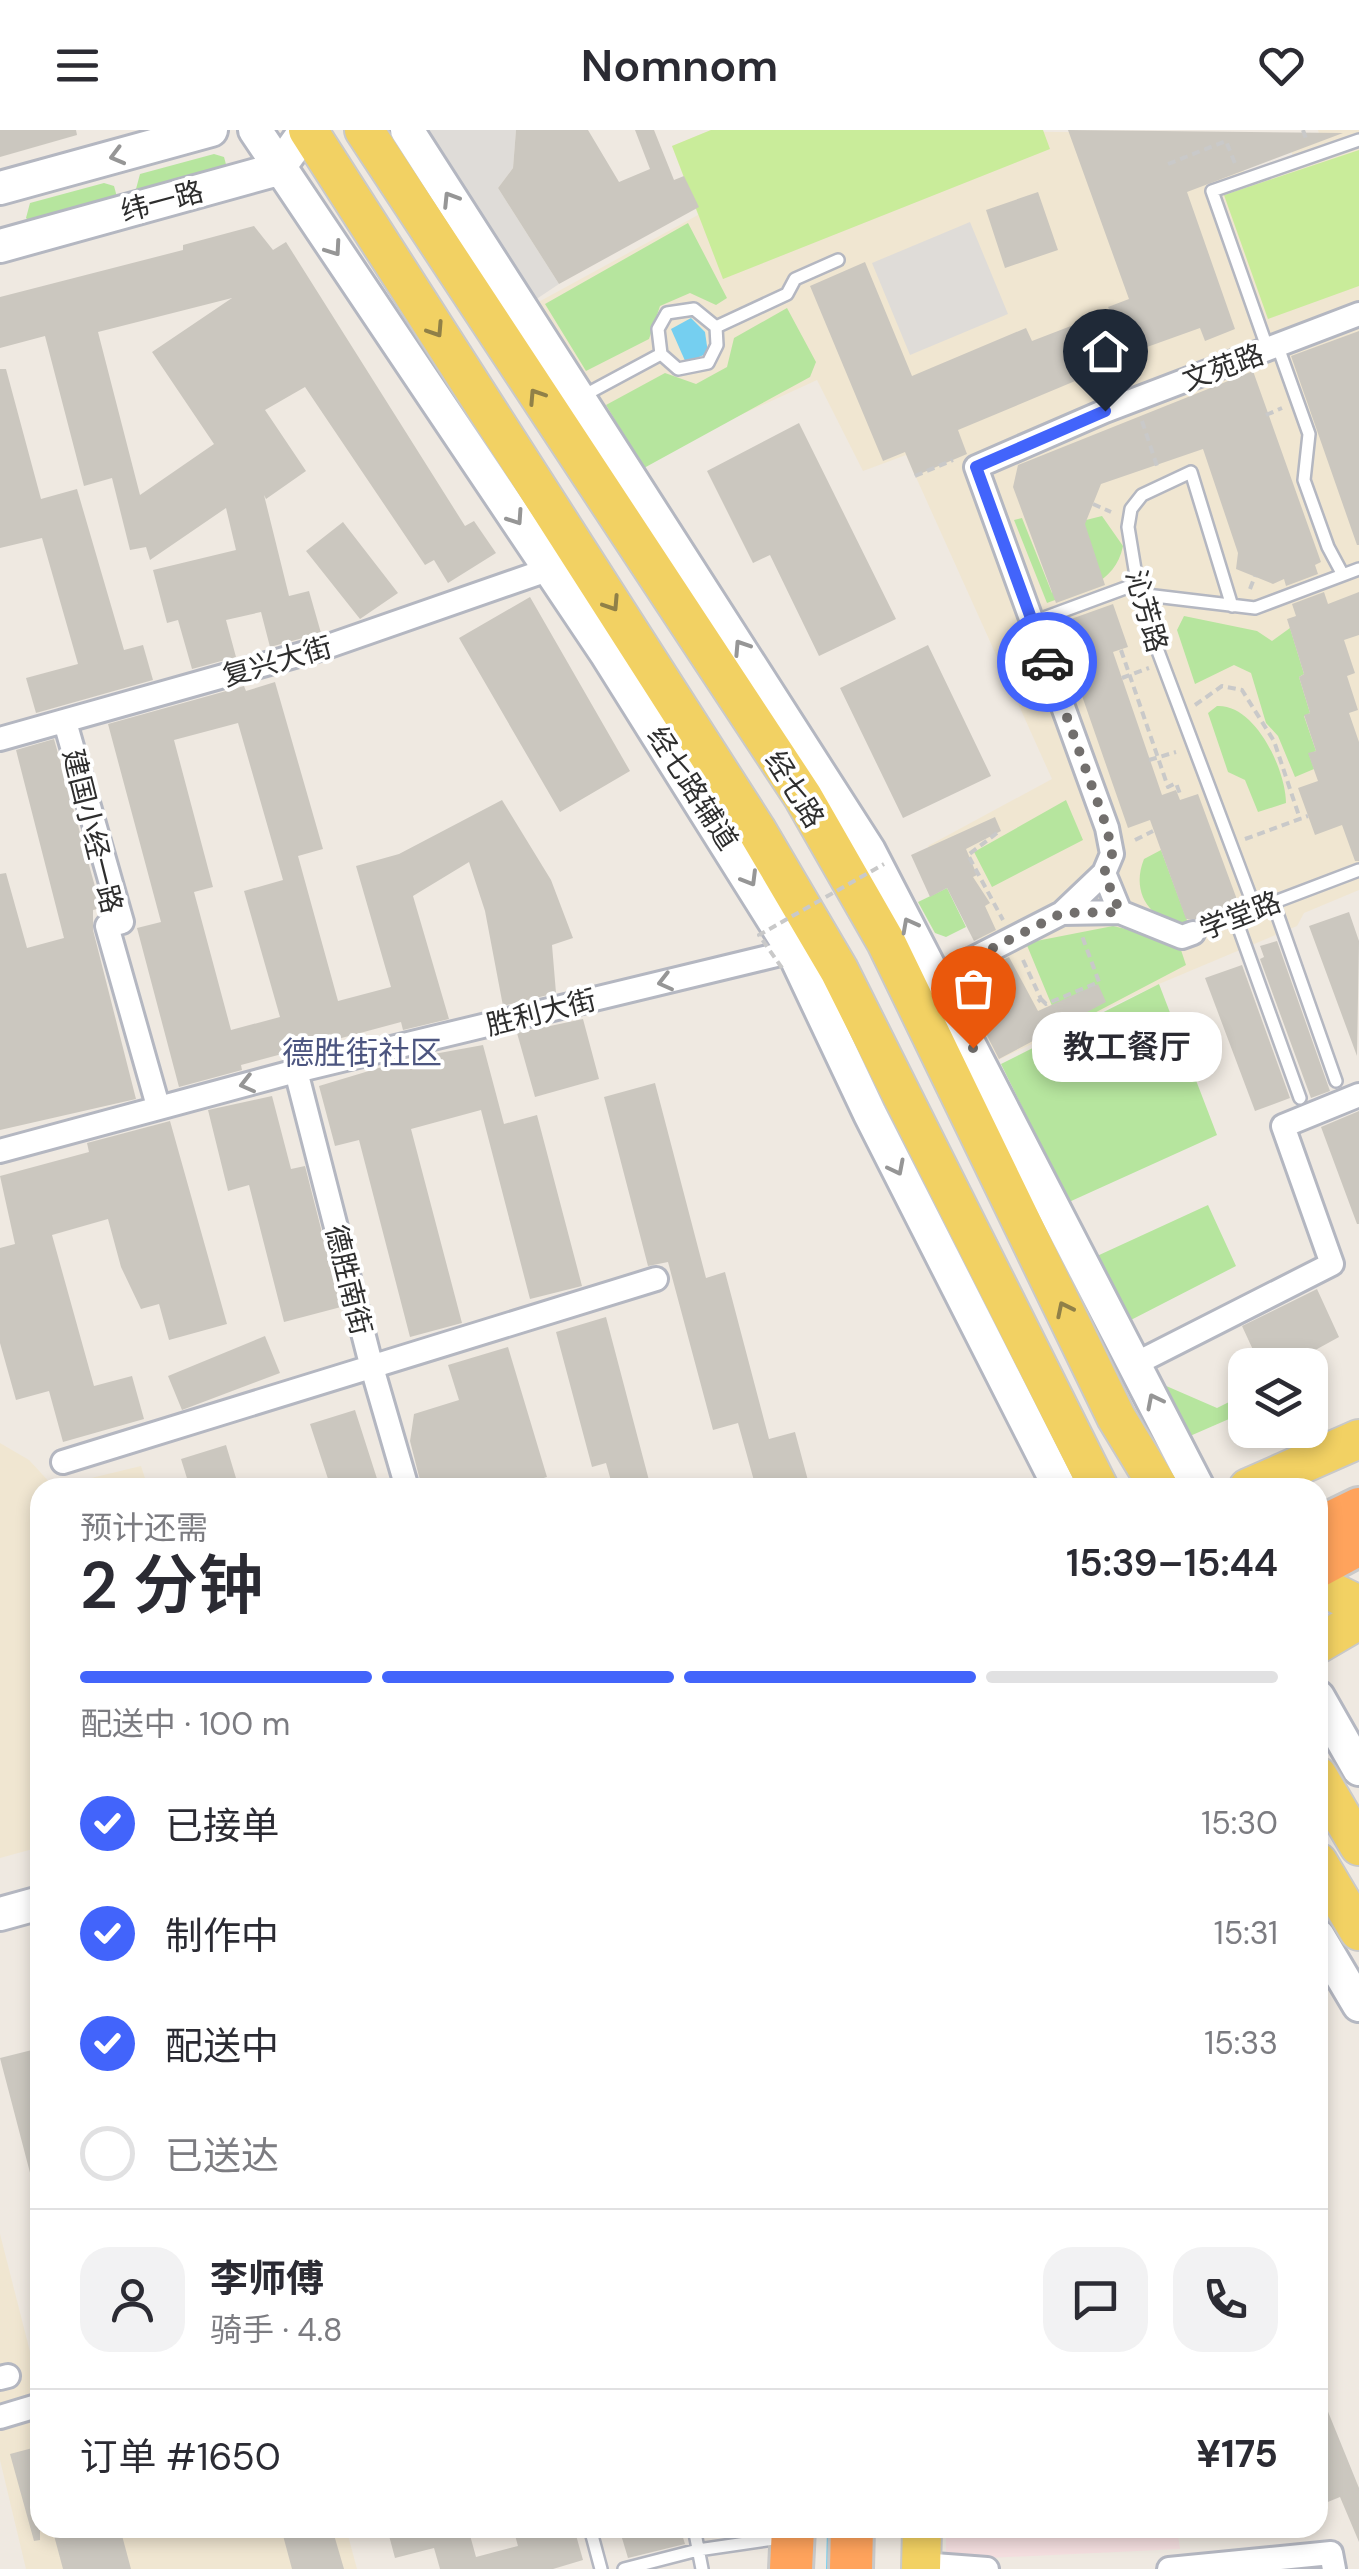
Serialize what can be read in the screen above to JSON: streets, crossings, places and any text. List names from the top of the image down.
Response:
{
  "streets": {
    "main road": ["经七路"],
    "street": [
      "纬一路",
      "文苑路",
      "复兴大街",
      "经七路辅道",
      "建国小经一路",
      "学堂路",
      "胜利大街",
      "德胜南街"
    ],
    "lane": ["沁芳路"]
  },
  "crossings": [
    ["纬一路", "经七路辅道"],
    ["沁芳路", "学堂路"],
    ["复兴大街", "经七路辅道"],
    ["复兴大街", "建国小经一路"],
    ["经七路辅道", "胜利大街"],
    ["建国小经一路", "胜利大街"],
    ["胜利大街", "德胜南街"]
  ],
  "one_way": ["胜利大街"],
  "districts": ["德胜街社区"],
  "places": ["教工餐厅"],
  "page": {
    "header": "Nomnom",
    "bubble": "教工餐厅",
    "heading": ["2 分钟", "预计还需", "15:39–15:44"],
    "panel": [
      "李师傅",
      "骑手 · 4.8",
      "订单 #1650",
      "¥175"
    ],
    "bar": "配送中 · 100 m",
    "list": [
      ["已接单", "15:30"],
      ["制作中", "15:31"],
      ["配送中", "15:33"],
      "已送达"
    ]
  }
}
